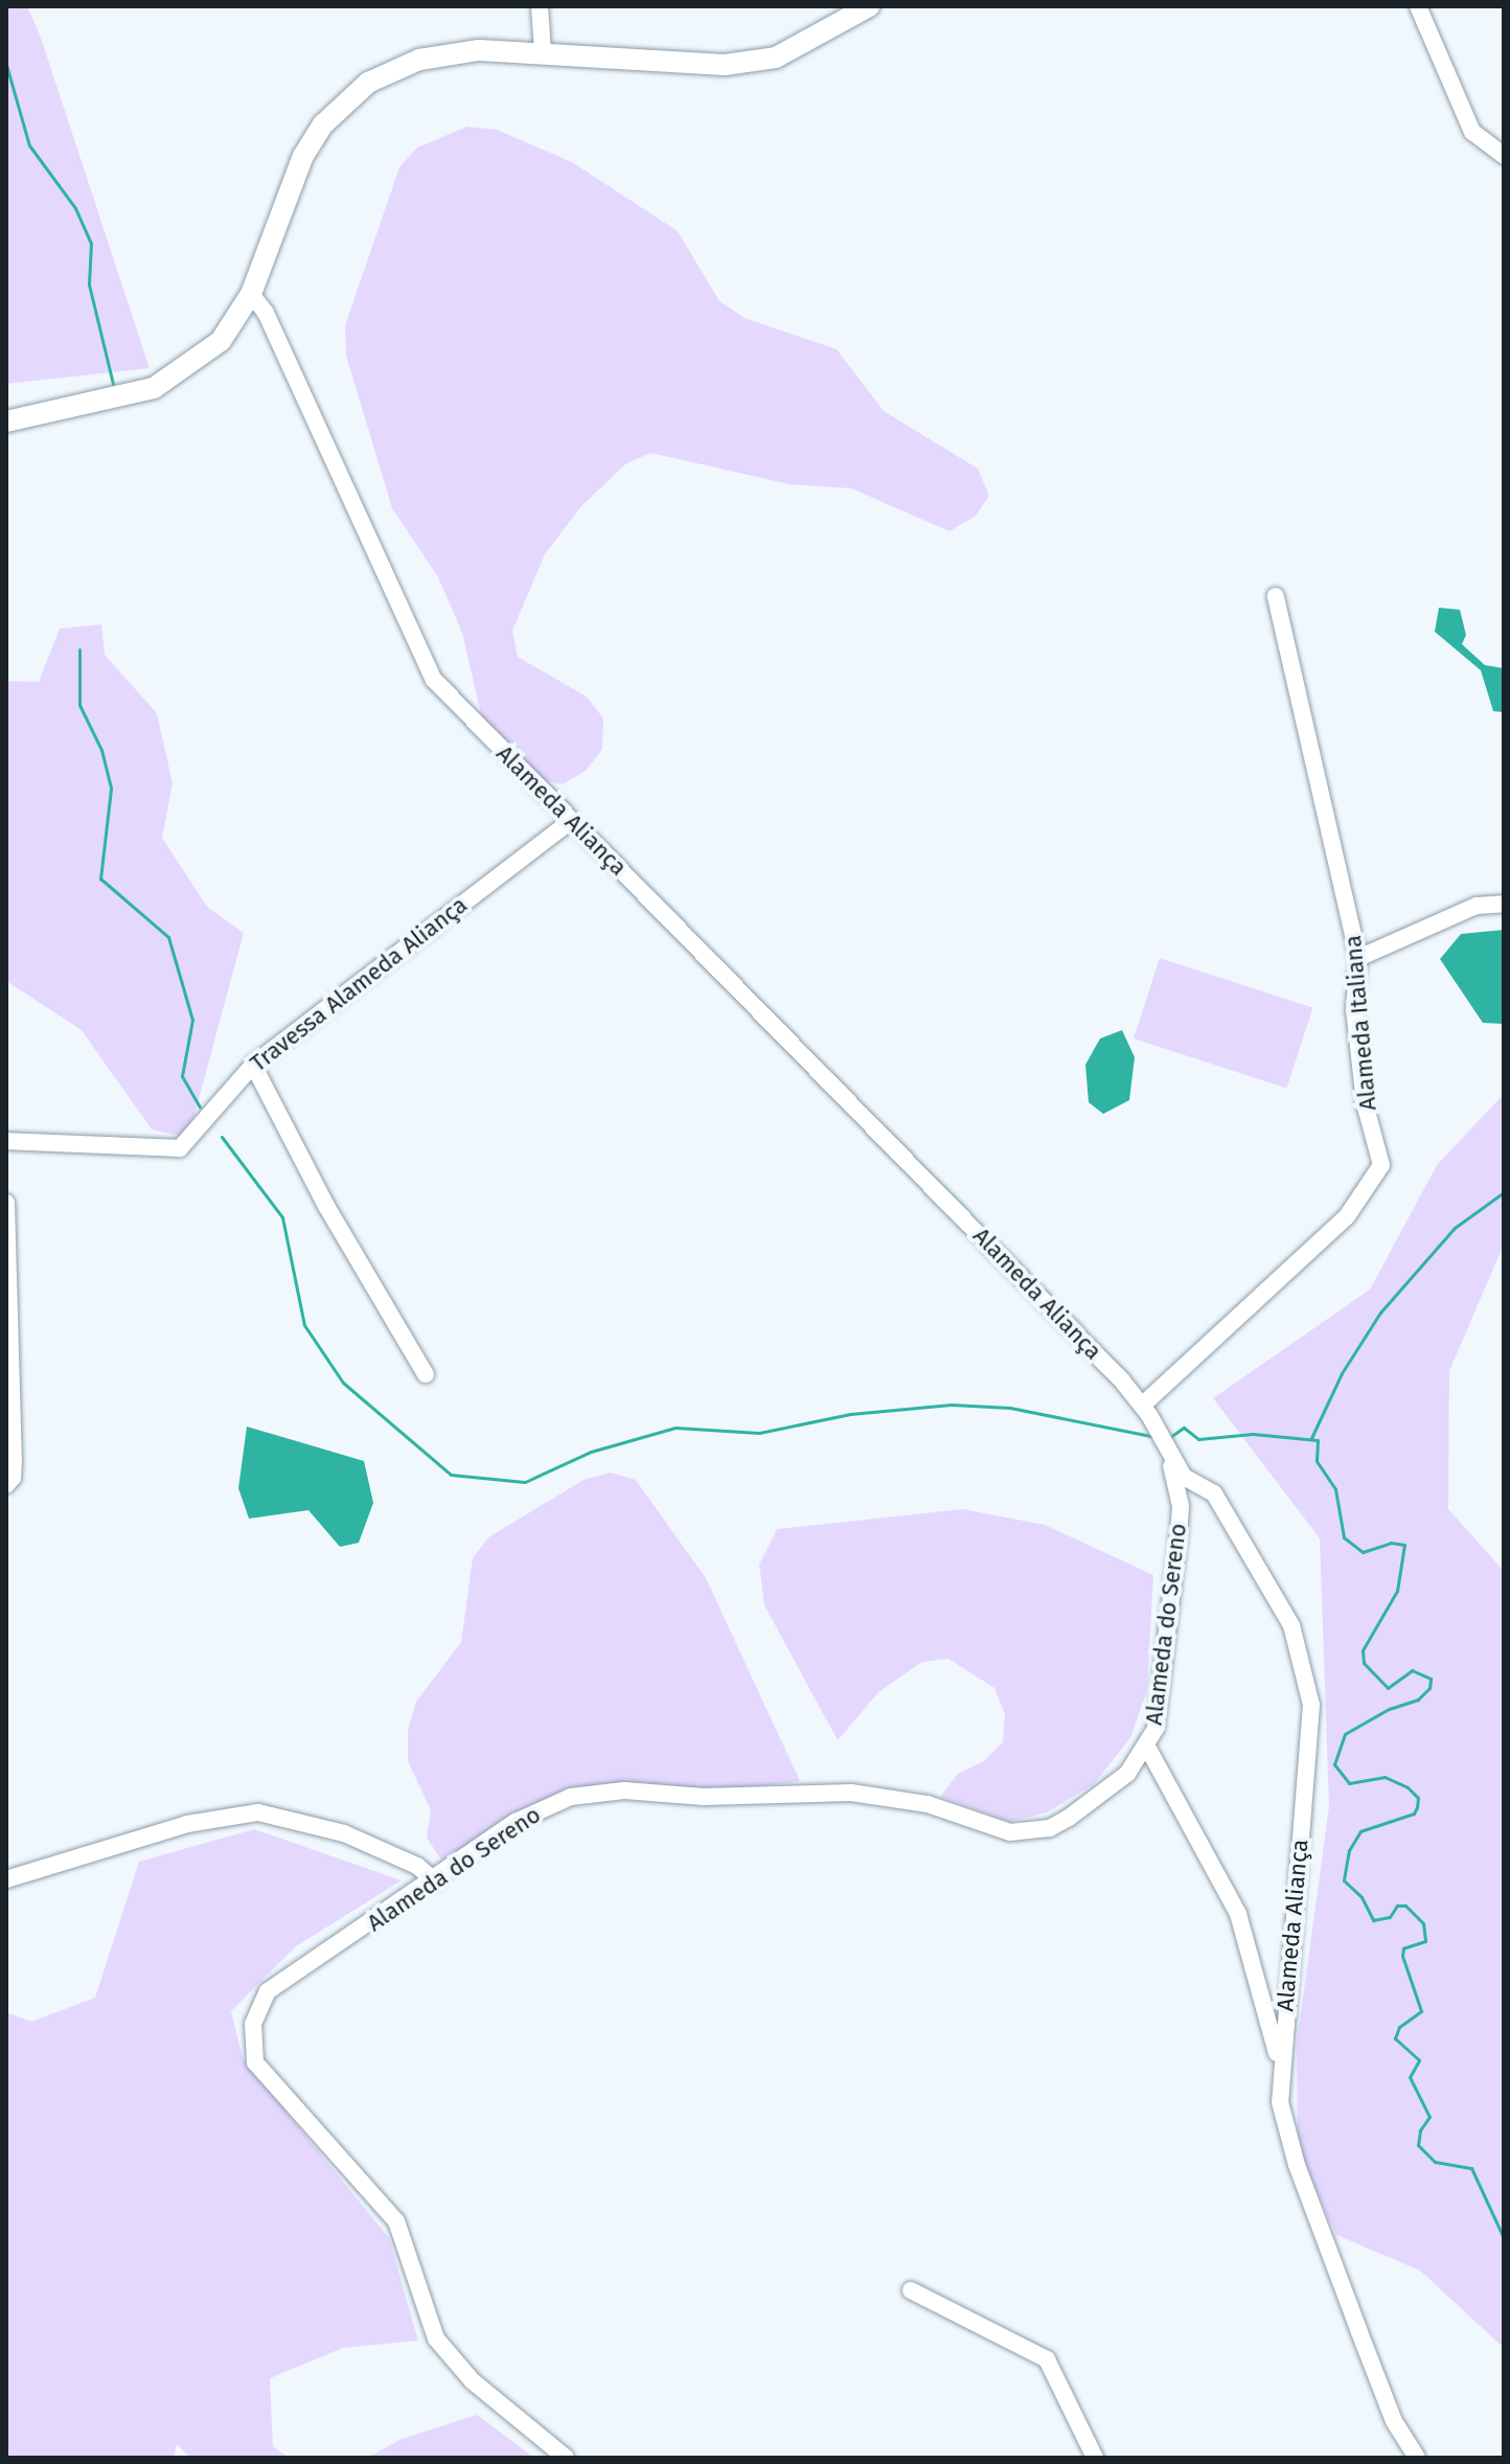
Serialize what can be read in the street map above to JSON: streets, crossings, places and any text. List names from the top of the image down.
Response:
{
  "streets": {
    "street": [
      "Alameda Aliança",
      "Travessa Alameda Aliança",
      "Alameda Italiana",
      "Alameda do Sereno"
    ]
  },
  "crossings": [
    ["Alameda Aliança", "Travessa Alameda Aliança"],
    ["Alameda Aliança", "Alameda Italiana"],
    ["Alameda Aliança", "Alameda do Sereno"]
  ]
}
